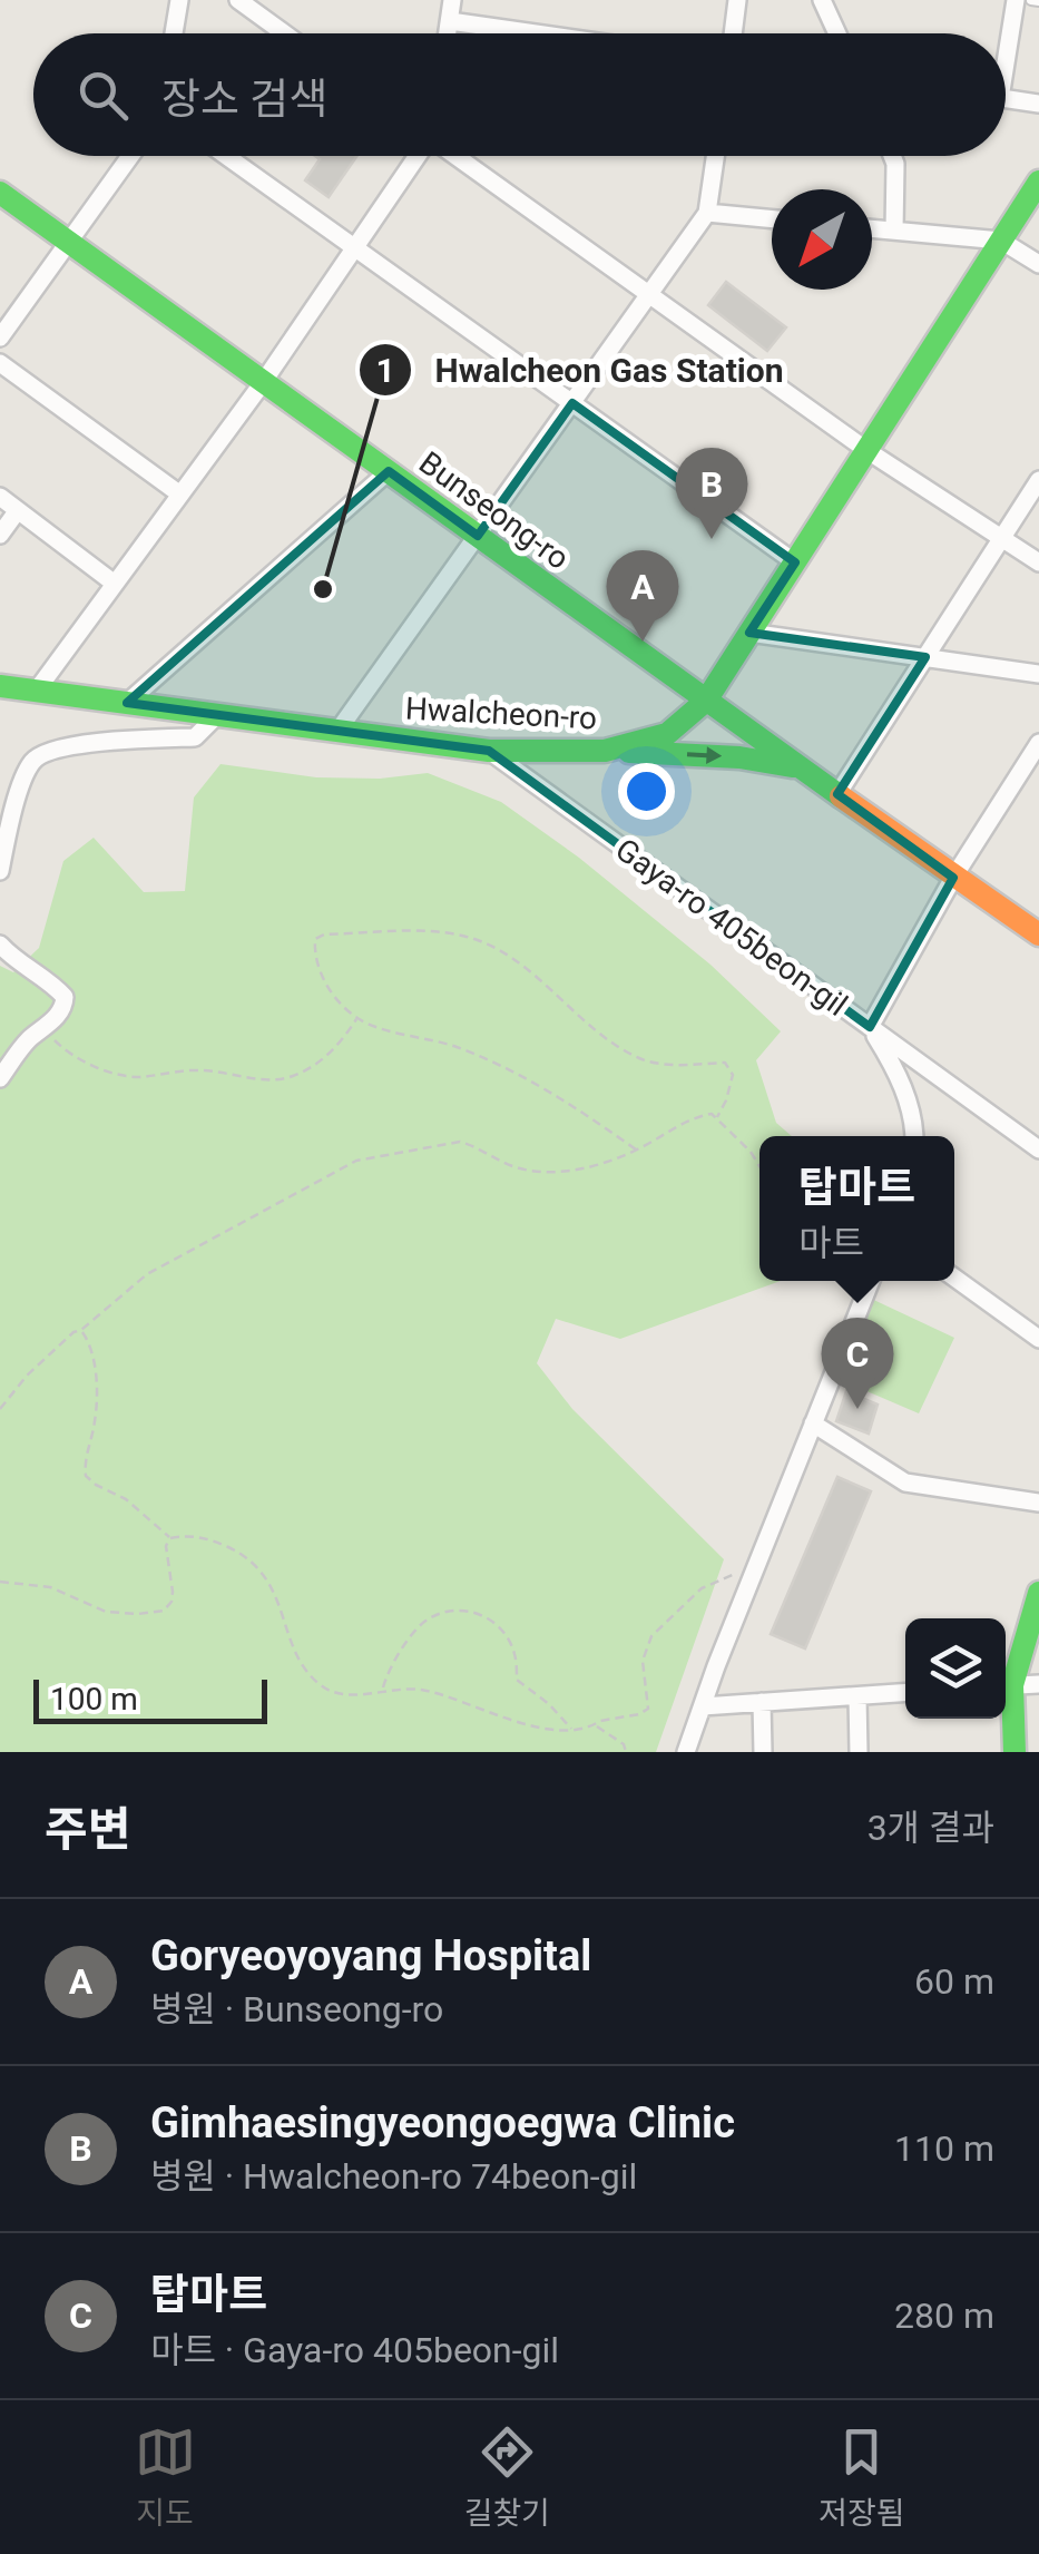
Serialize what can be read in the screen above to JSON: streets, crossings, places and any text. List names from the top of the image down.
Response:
{
  "streets": {
    "street": ["Bunseong-ro", "Hwalcheon-ro", "Gaya-ro 405beon-gil"]
  },
  "crossings": [
    ["Bunseong-ro", "Hwalcheon-ro"],
    ["Hwalcheon-ro", "Gaya-ro 405beon-gil"]
  ],
  "places": ["Hwalcheon Gas Station"],
  "scale_bar": "100 m",
  "north": "bottom left",
  "page": {
    "search": "장소 검색",
    "pins": ["B", "A", "C"],
    "popup": ["탑마트", "마트"],
    "scale": "100 m",
    "heading": ["주변", "3개 결과"],
    "list": [
      {
        "mark": "A",
        "name": "Goryeoyoyang Hospital",
        "note": "병원 · Bunseong-ro",
        "value": "60 m"
      },
      {
        "mark": "B",
        "name": "Gimhaesingyeongoegwa Clinic",
        "note": "병원 · Hwalcheon-ro 74beon-gil",
        "value": "110 m"
      },
      {
        "mark": "C",
        "name": "탑마트",
        "note": "마트 · Gaya-ro 405beon-gil",
        "value": "280 m"
      }
    ],
    "nav": ["지도", "길찾기", "저장됨"]
  }
}
